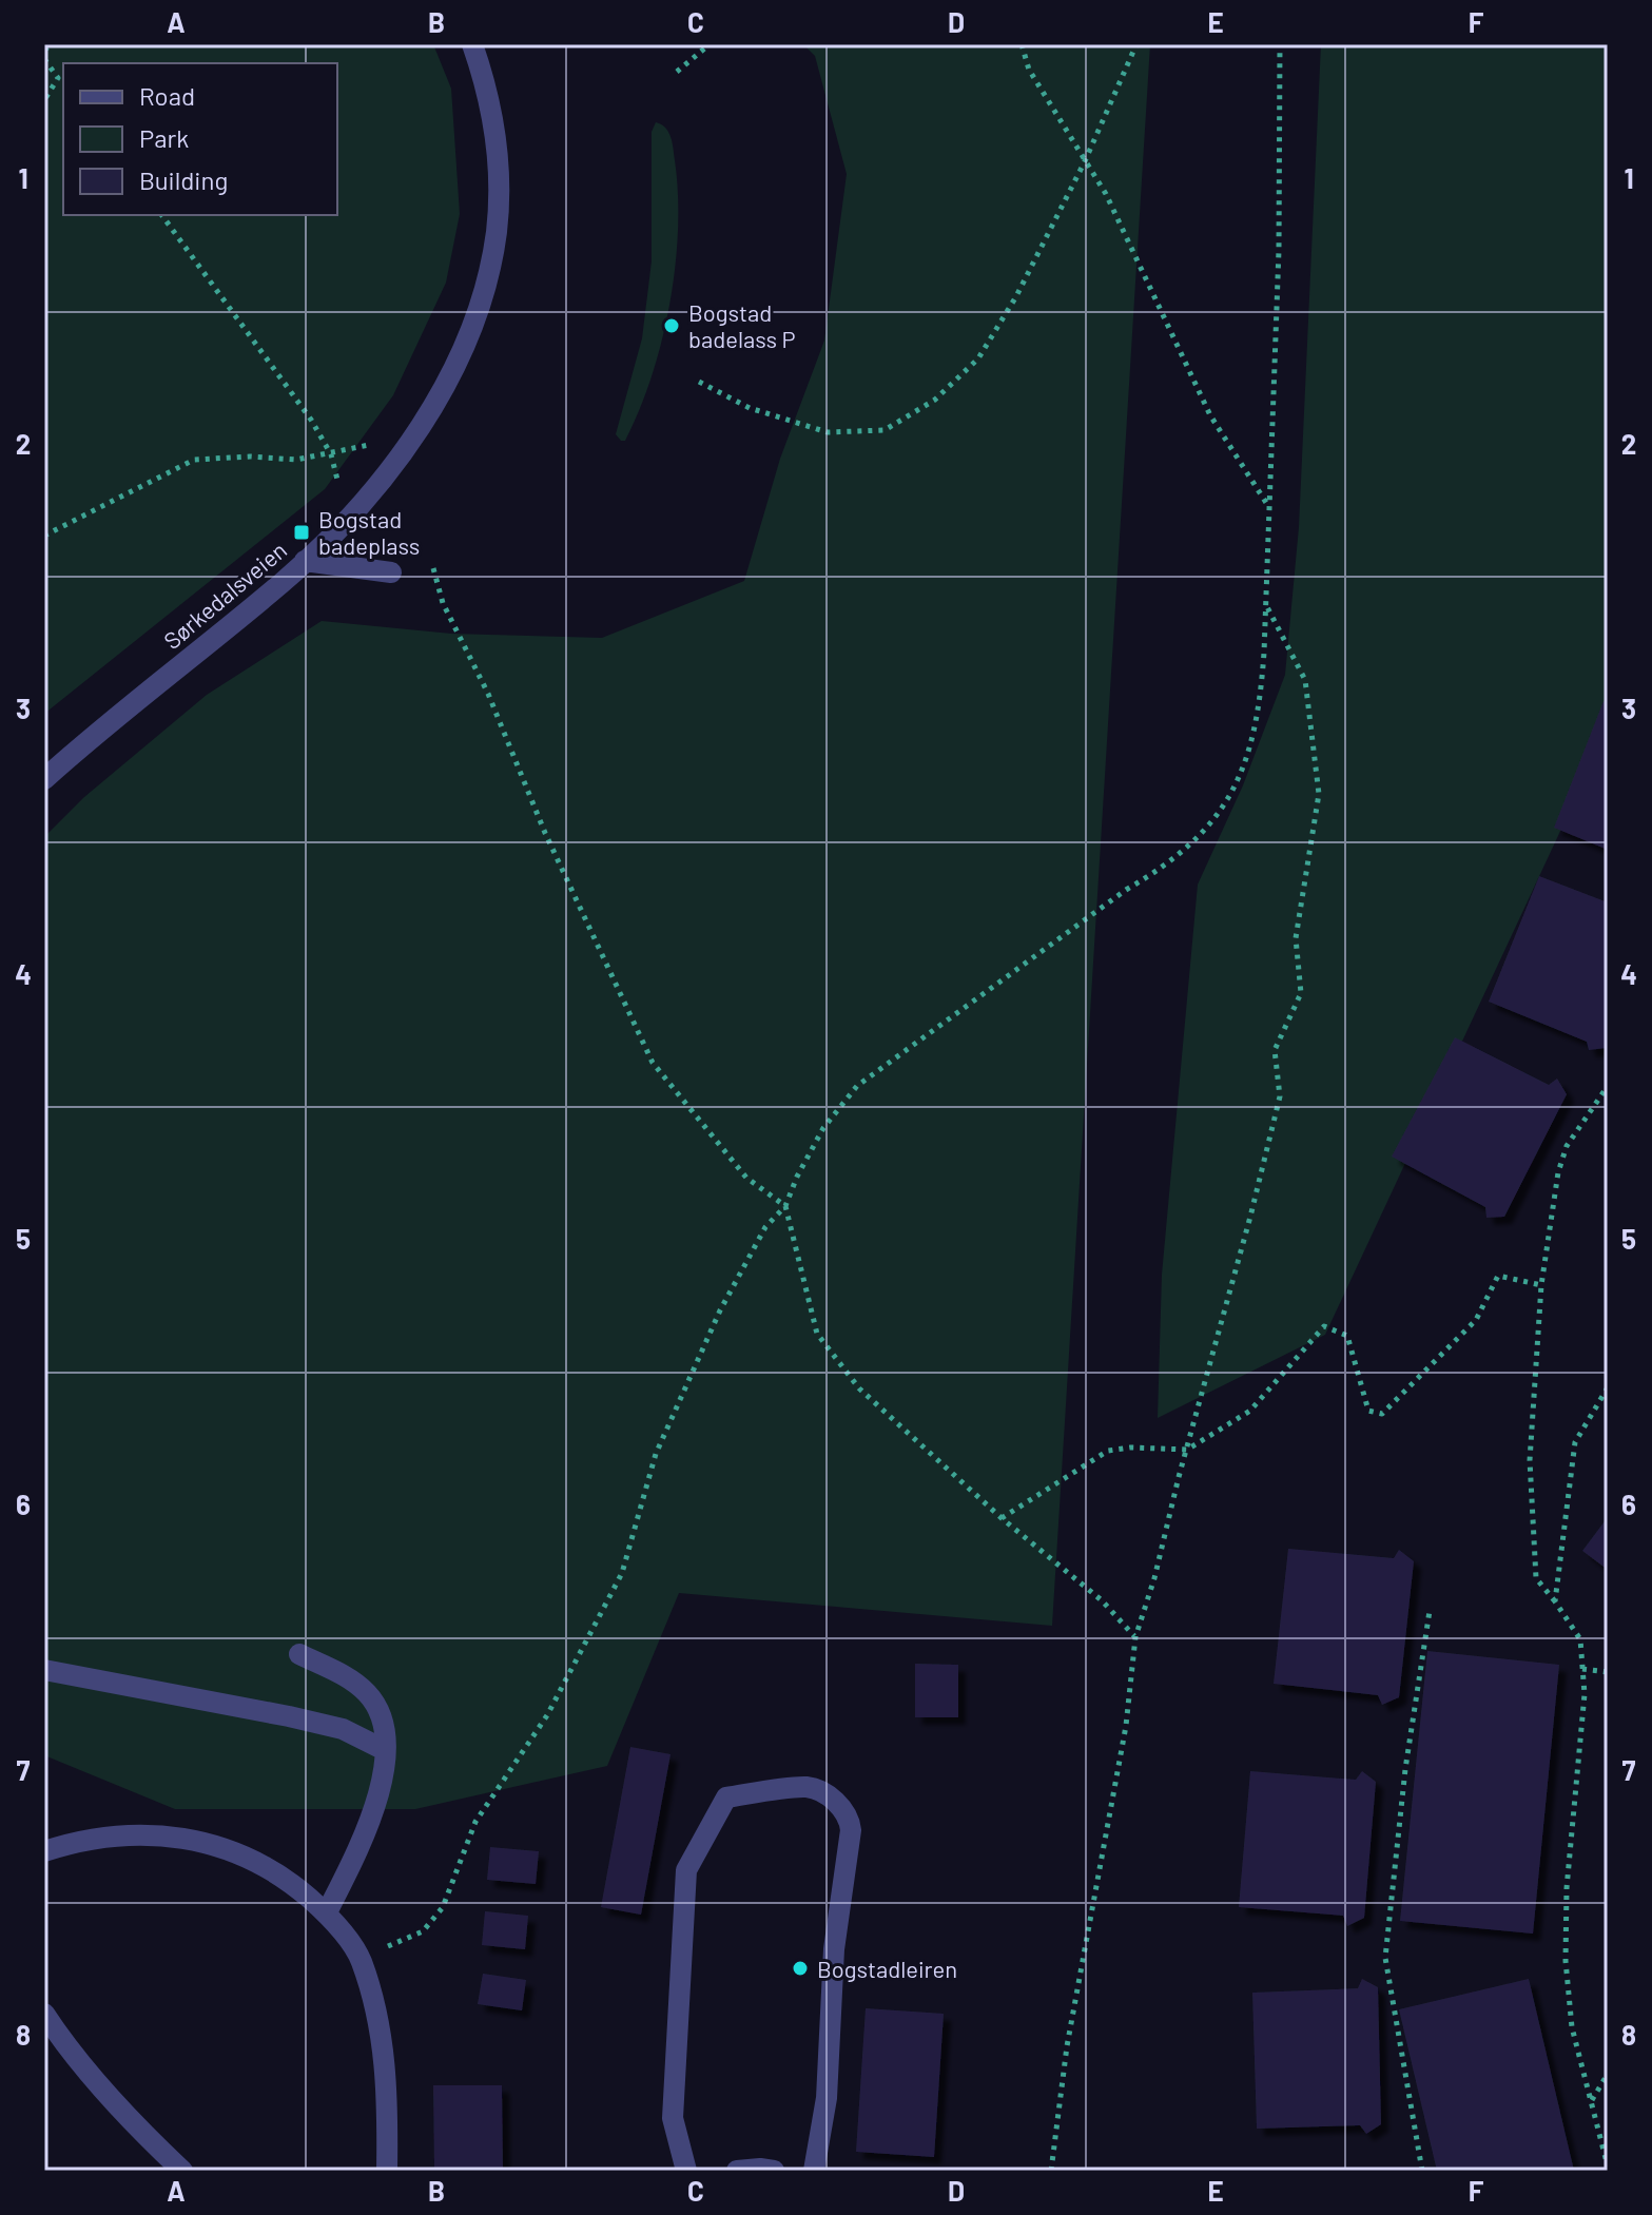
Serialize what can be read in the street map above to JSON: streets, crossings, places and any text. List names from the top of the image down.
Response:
{
  "streets": {
    "street": ["Sørkedalsveien"]
  },
  "places": {
    "other": ["Bogstad badelass P", "Bogstadleiren"],
    "transit": ["Bogstad badeplass"]
  },
  "legend": ["Road", "Park", "Building"],
  "grid": {
    "columns": [
      "A",
      "B",
      "C",
      "D",
      "E",
      "F"
    ],
    "rows": [
      "1",
      "2",
      "3",
      "4",
      "5",
      "6",
      "7",
      "8"
    ]
  }
}
